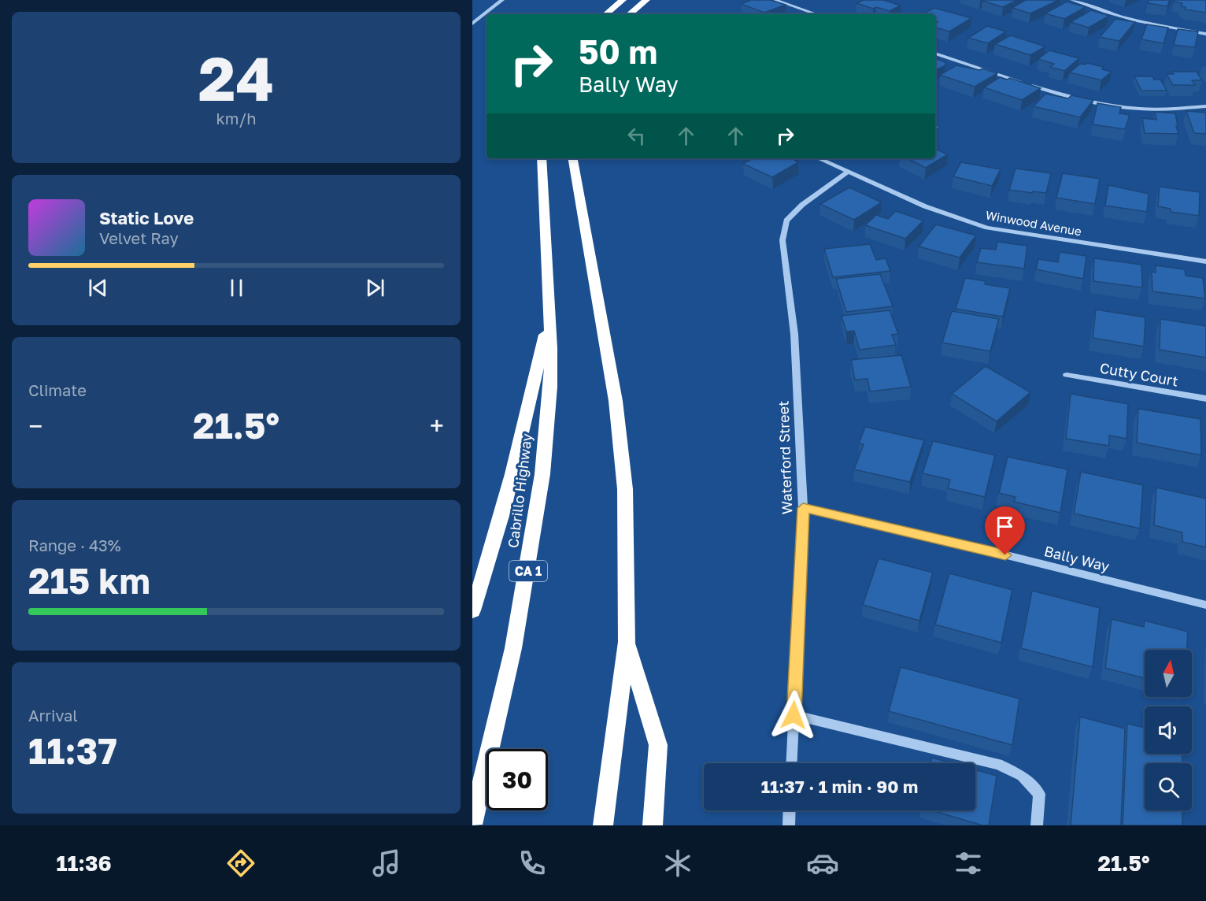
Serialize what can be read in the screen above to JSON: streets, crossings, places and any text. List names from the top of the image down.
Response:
{
  "streets": {
    "highway": ["Cabrillo Highway", "CA 1"],
    "street": [
      "Winwood Avenue",
      "Cutty Court",
      "Waterford Street",
      "Bally Way"
    ]
  },
  "crossings": [
    ["Winwood Avenue", "Waterford Street"],
    ["Waterford Street", "Bally Way"]
  ],
  "north": "top",
  "page": {
    "tile": [
      ["24", "km/h"],
      "Climate",
      ["Range · 43%", "215 km"],
      ["Arrival", "11:37"]
    ],
    "turn": ["50 m", "Bally Way"],
    "song": ["Static Love", "Velvet Ray"],
    "heat": ["−", "21.5°", "+"],
    "limit": "30",
    "trip": "11:37 · 1 min · 90 m",
    "tabs": ["11:36", "21.5°"]
  }
}
